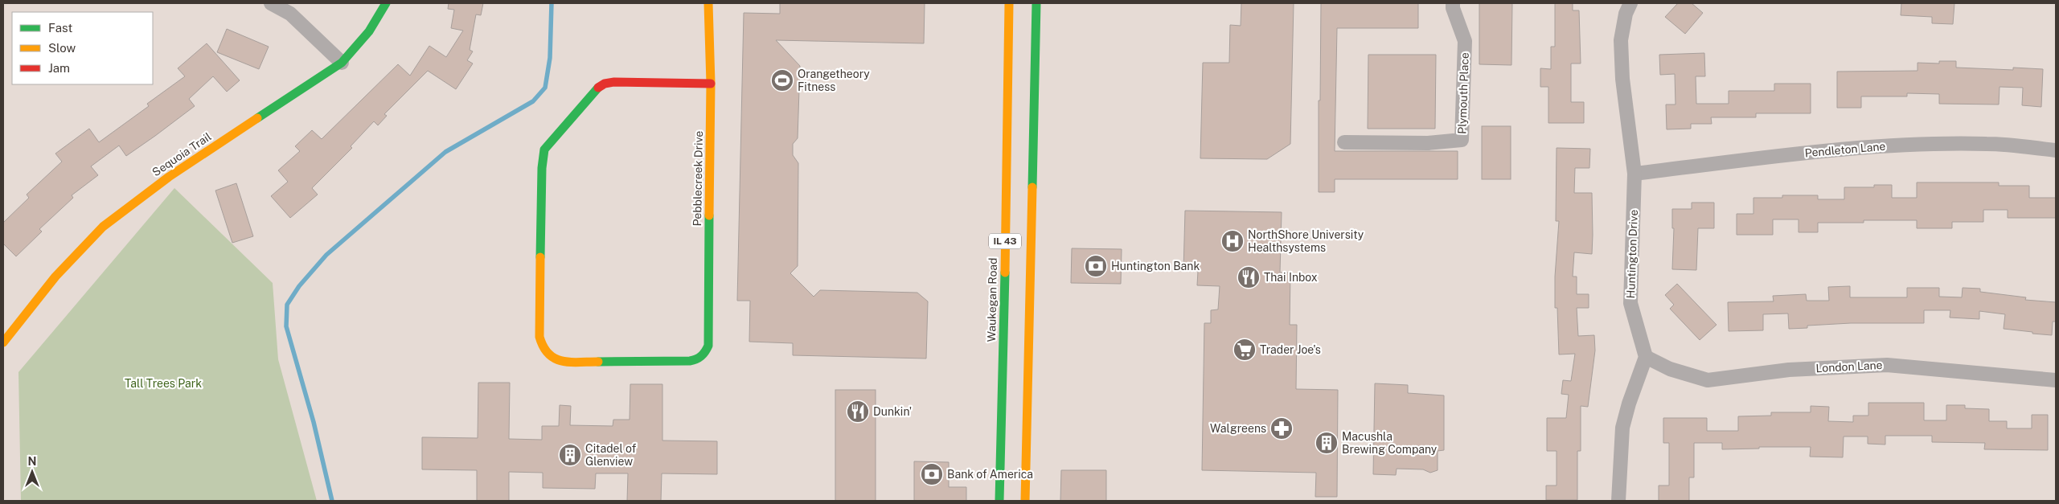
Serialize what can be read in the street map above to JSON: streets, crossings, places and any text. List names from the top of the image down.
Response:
{
  "streets": {
    "street": [
      "Plymouth Place",
      "Pendleton Lane",
      "Sequoia Trail",
      "Pebblecreek Drive",
      "IL 43",
      "Huntington Drive",
      "Waukegan Road",
      "London Lane"
    ]
  },
  "crossings": [
    ["Pendleton Lane", "Huntington Drive"],
    ["Huntington Drive", "London Lane"]
  ],
  "parks": ["Tall Trees Park"],
  "places": {
    "sports": ["Orangetheory Fitness"],
    "hospital": ["NorthShore University Healthsystems"],
    "bank": ["Huntington Bank", "Bank of America"],
    "restaurant": ["Thai Inbox", "Dunkin'"],
    "supermarket": ["Trader Joe's"],
    "pharmacy": ["Walgreens"],
    "building": ["Macushla Brewing Company", "Citadel of Glenview"]
  },
  "legend": ["Fast", "Slow", "Jam"],
  "north": "top"
}
